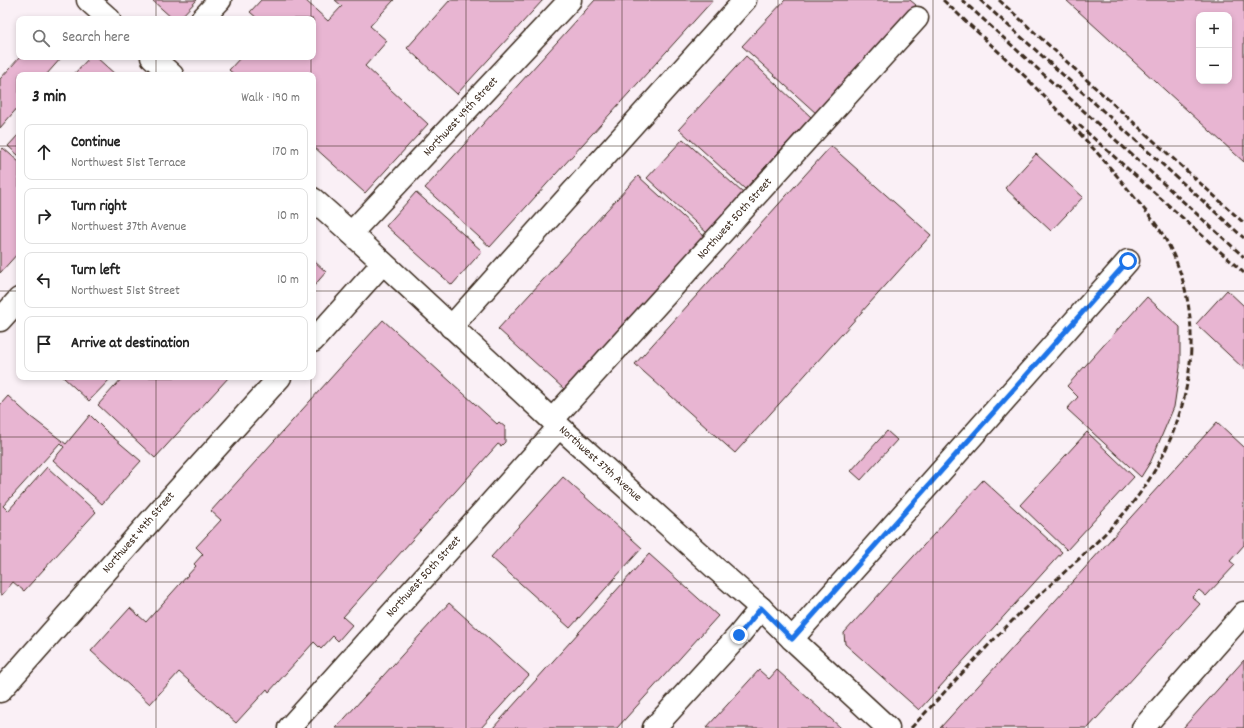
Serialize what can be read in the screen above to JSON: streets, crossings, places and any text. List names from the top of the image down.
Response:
{
  "streets": {
    "street": ["Northwest 49th Street", "Northwest 50th Street", "Northwest 37th Avenue"]
  },
  "crossings": [
    ["Northwest 49th Street", "Northwest 37th Avenue"],
    ["Northwest 50th Street", "Northwest 37th Avenue"]
  ],
  "page": {
    "map_buttons": ["+", "−"],
    "search": "Search here",
    "heading": ["3 min", "Walk · 190 m"],
    "list": [
      ["Continue", "Northwest 51st Terrace", "170 m"],
      ["Turn right", "Northwest 37th Avenue", "10 m"],
      ["Turn left", "Northwest 51st Street", "10 m"],
      "Arrive at destination"
    ]
  }
}
